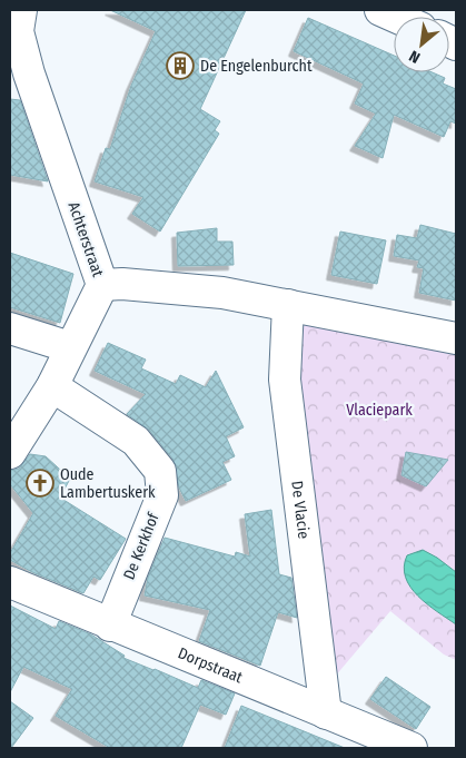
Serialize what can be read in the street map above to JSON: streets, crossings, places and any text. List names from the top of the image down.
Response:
{
  "streets": {
    "street": [
      "Achterstraat",
      "De Vlacie",
      "De Kerkhof",
      "Dorpstraat"
    ]
  },
  "crossings": [
    ["Achterstraat", "De Kerkhof"],
    ["De Vlacie", "Dorpstraat"],
    ["De Kerkhof", "Dorpstraat"]
  ],
  "parks": ["Vlaciepark"],
  "places": {
    "building": ["De Engelenburcht"],
    "church": ["Oude Lambertuskerk"]
  },
  "north": "bottom left"
}
